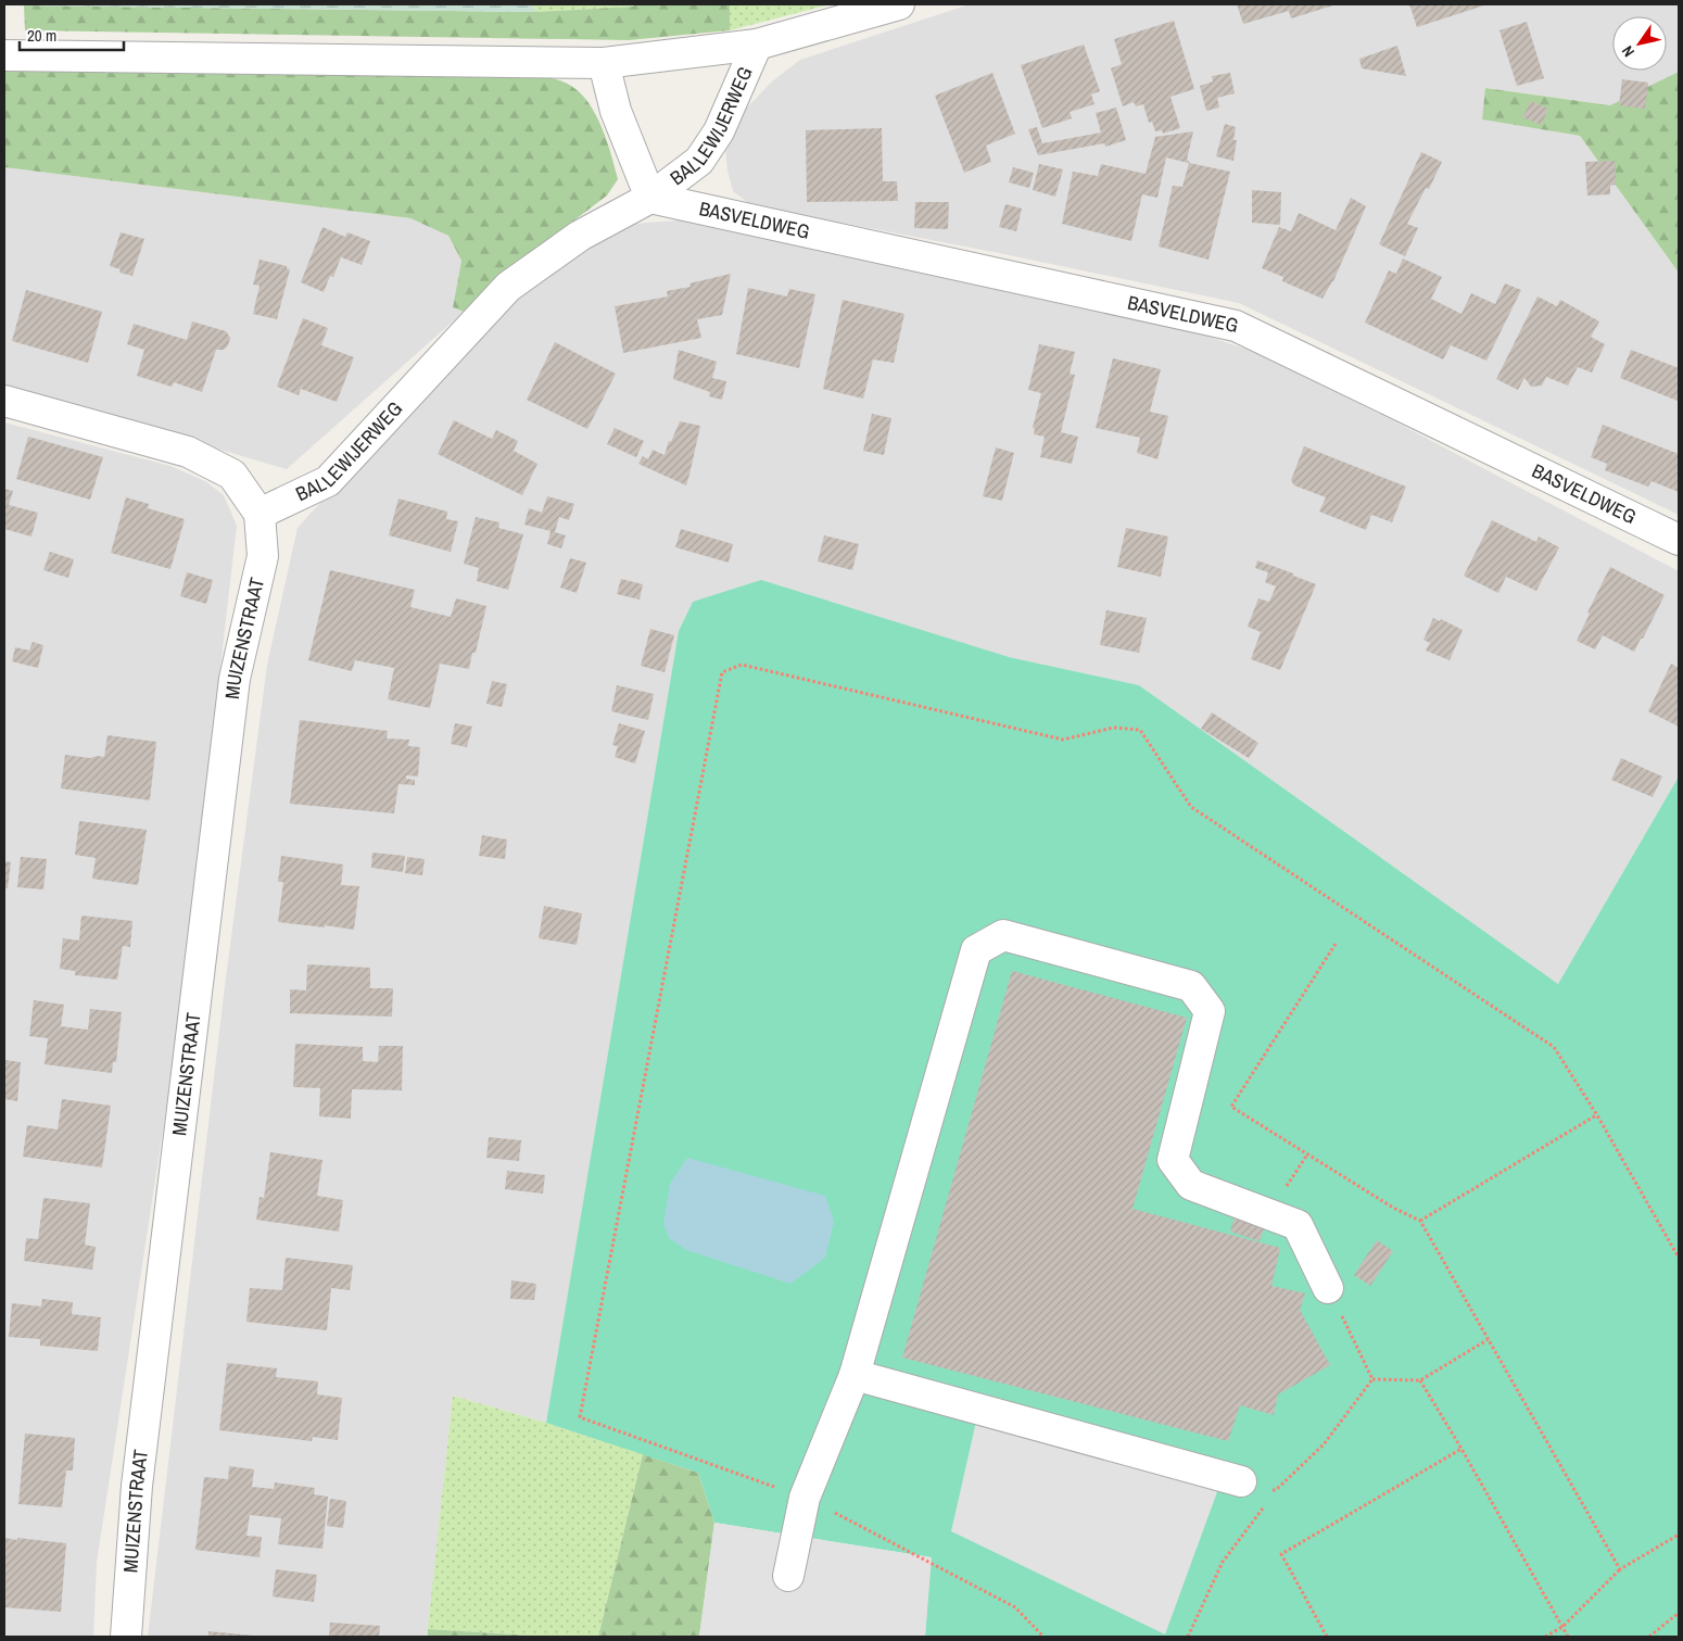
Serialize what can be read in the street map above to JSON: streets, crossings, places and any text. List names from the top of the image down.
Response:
{
  "streets": {
    "street": ["BALLEWIJERWEG", "BASVELDWEG", "MUIZENSTRAAT"]
  },
  "crossings": [
    ["BALLEWIJERWEG", "BASVELDWEG"],
    ["BALLEWIJERWEG", "MUIZENSTRAAT"]
  ],
  "scale_bar": "20 m",
  "north": "bottom left"
}
